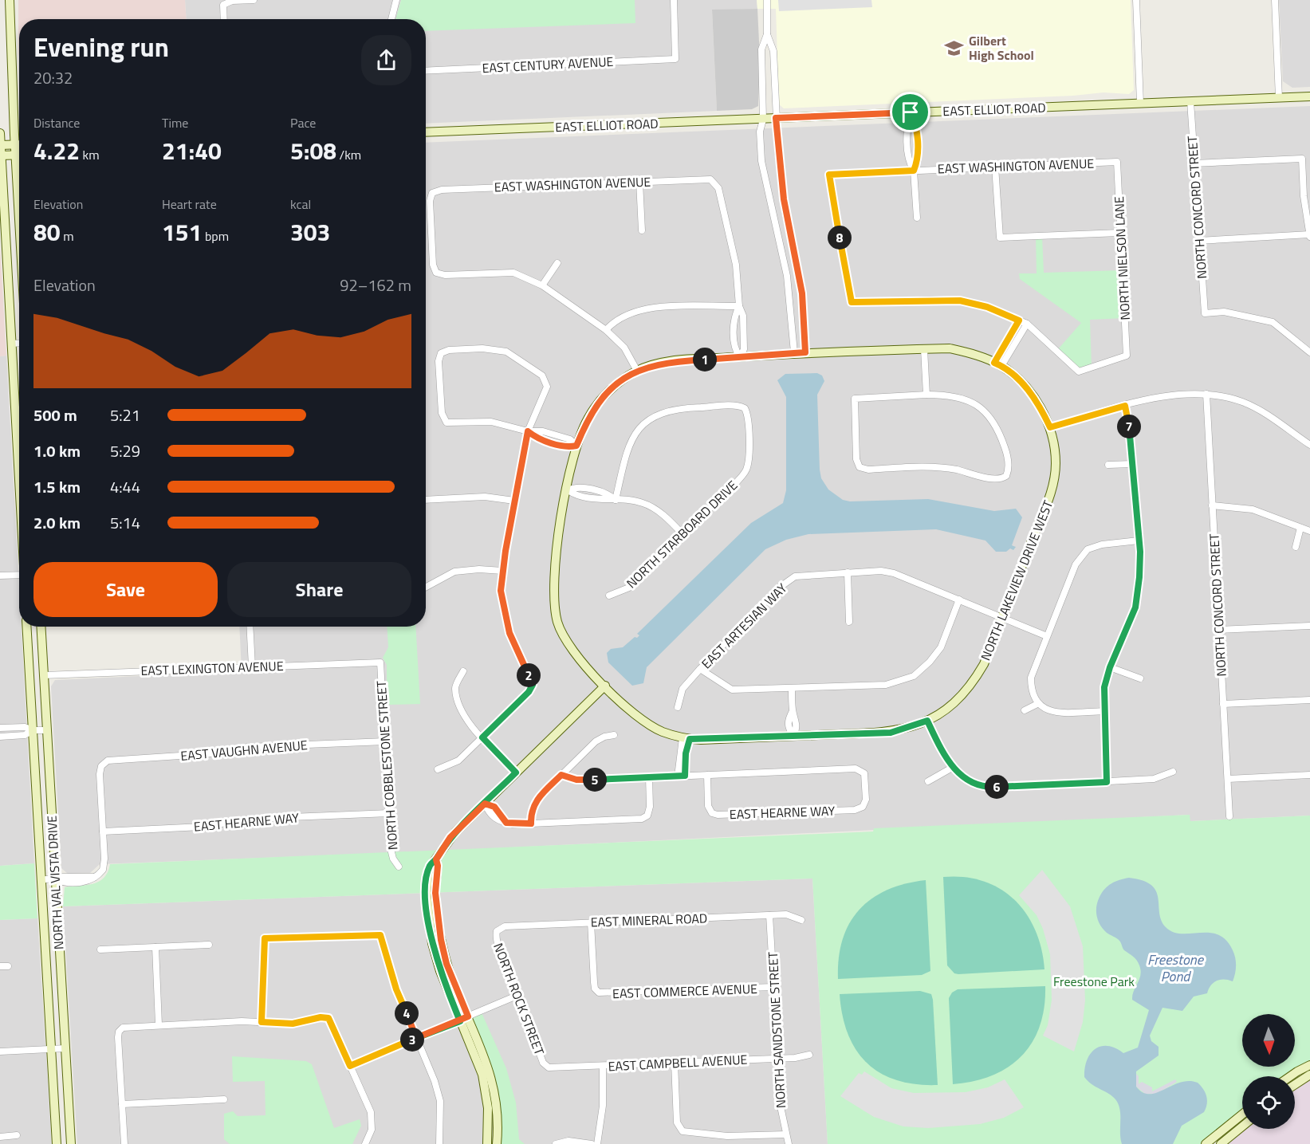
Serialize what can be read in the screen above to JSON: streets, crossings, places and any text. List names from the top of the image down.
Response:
{
  "streets": {
    "main road": ["EAST ELLIOT ROAD", "NORTH LAKEVIEW DRIVE WEST", "NORTH VAL VISTA DRIVE"],
    "street": [
      "EAST CENTURY AVENUE",
      "EAST WASHINGTON AVENUE",
      "NORTH CONCORD STREET",
      "NORTH NIELSON LANE",
      "NORTH STARBOARD DRIVE",
      "EAST ARTESIAN WAY",
      "EAST LEXINGTON AVENUE",
      "EAST VAUGHN AVENUE",
      "NORTH COBBLESTONE STREET",
      "EAST HEARNE WAY",
      "EAST MINERAL ROAD",
      "EAST COMMERCE AVENUE",
      "NORTH ROCK STREET",
      "NORTH SANDSTONE STREET",
      "EAST CAMPBELL AVENUE"
    ]
  },
  "crossings": [
    ["EAST ELLIOT ROAD", "NORTH CONCORD STREET"],
    ["EAST WASHINGTON AVENUE", "NORTH NIELSON LANE"],
    ["NORTH LAKEVIEW DRIVE WEST", "EAST ARTESIAN WAY"],
    ["EAST LEXINGTON AVENUE", "NORTH COBBLESTONE STREET"],
    ["EAST LEXINGTON AVENUE", "NORTH VAL VISTA DRIVE"],
    ["EAST VAUGHN AVENUE", "NORTH COBBLESTONE STREET"],
    ["EAST VAUGHN AVENUE", "EAST HEARNE WAY"],
    ["NORTH COBBLESTONE STREET", "EAST HEARNE WAY"],
    ["EAST MINERAL ROAD", "EAST COMMERCE AVENUE"],
    ["EAST MINERAL ROAD", "NORTH ROCK STREET"],
    ["EAST MINERAL ROAD", "NORTH SANDSTONE STREET"],
    ["EAST COMMERCE AVENUE", "NORTH SANDSTONE STREET"],
    ["NORTH ROCK STREET", "EAST CAMPBELL AVENUE"],
    ["NORTH SANDSTONE STREET", "EAST CAMPBELL AVENUE"]
  ],
  "water": ["Freestone Pond"],
  "parks": ["Freestone Park"],
  "places": {
    "school or university": ["Gilbert High School"]
  },
  "north": "bottom",
  "page": {
    "heading": ["Evening run", "20:32"],
    "stats": [
      ["Distance", "4.22 km"],
      ["Time", "21:40"],
      ["Pace", "5:08 /km"],
      ["Elevation", "80 m"],
      ["Heart rate", "151 bpm"],
      ["kcal", "303"]
    ],
    "pins": [
      "8",
      "1",
      "7",
      "2",
      "5",
      "6",
      "4",
      "3"
    ],
    "chart": ["Elevation", "92–162 m"],
    "list": [
      {
        "name": "500 m",
        "note": "5:21"
      },
      {
        "name": "1.0 km",
        "note": "5:29"
      },
      {
        "name": "1.5 km",
        "note": "4:44"
      },
      {
        "name": "2.0 km",
        "note": "5:14"
      }
    ],
    "buttons": ["Save", "Share"]
  }
}
